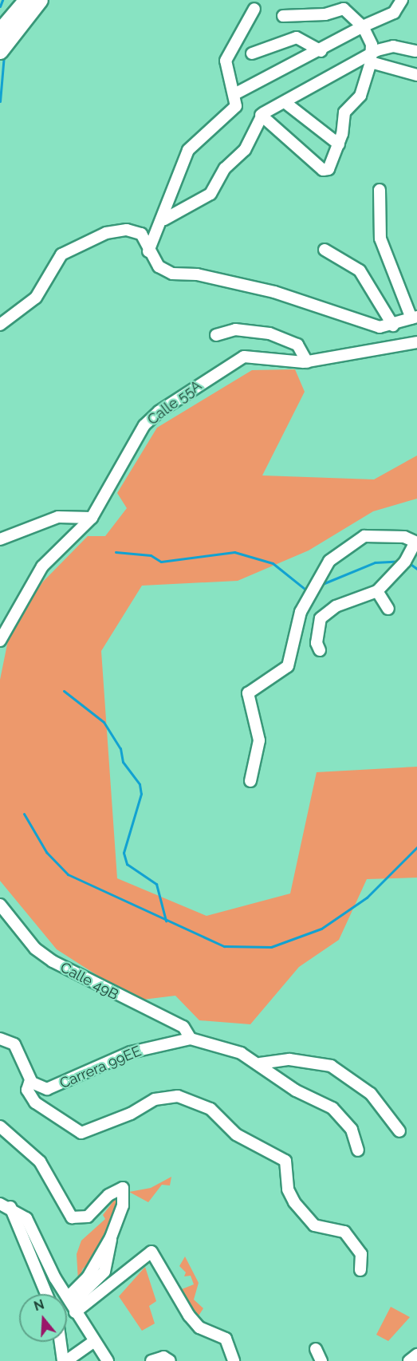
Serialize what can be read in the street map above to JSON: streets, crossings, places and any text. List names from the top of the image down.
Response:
{
  "streets": {
    "street": ["Calle 55A", "Calle 49B", "Carrera 99EE"]
  },
  "crossings": [
    ["Calle 49B", "Carrera 99EE"]
  ],
  "north": "top"
}
